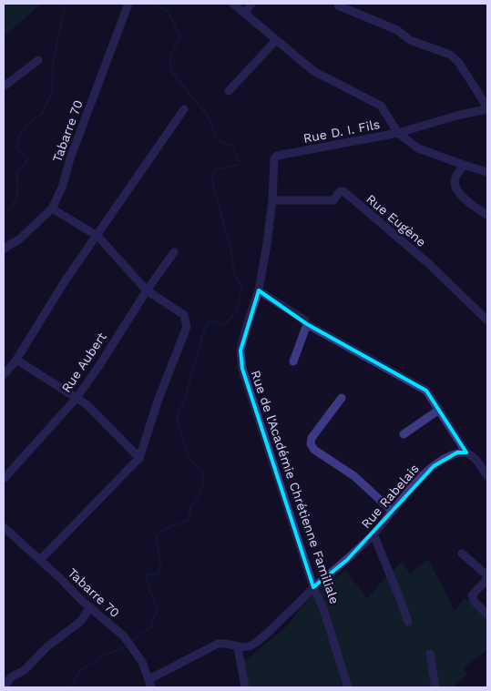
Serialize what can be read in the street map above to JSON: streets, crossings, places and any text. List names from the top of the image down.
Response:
{
  "streets": {
    "street": [
      "Tabarre 70",
      "Rue D. I. Fils",
      "Rue Eugène",
      "Rue Aubert",
      "Rue de l'Académie Chrétienne Familiale",
      "Rue Rabelais"
    ]
  },
  "crossings": [
    ["Tabarre 70", "Rue Rabelais"],
    ["Rue D. I. Fils", "Rue de l'Académie Chrétienne Familiale"],
    ["Rue Eugène", "Rue de l'Académie Chrétienne Familiale"],
    ["Rue de l'Académie Chrétienne Familiale", "Rue Rabelais"]
  ]
}
